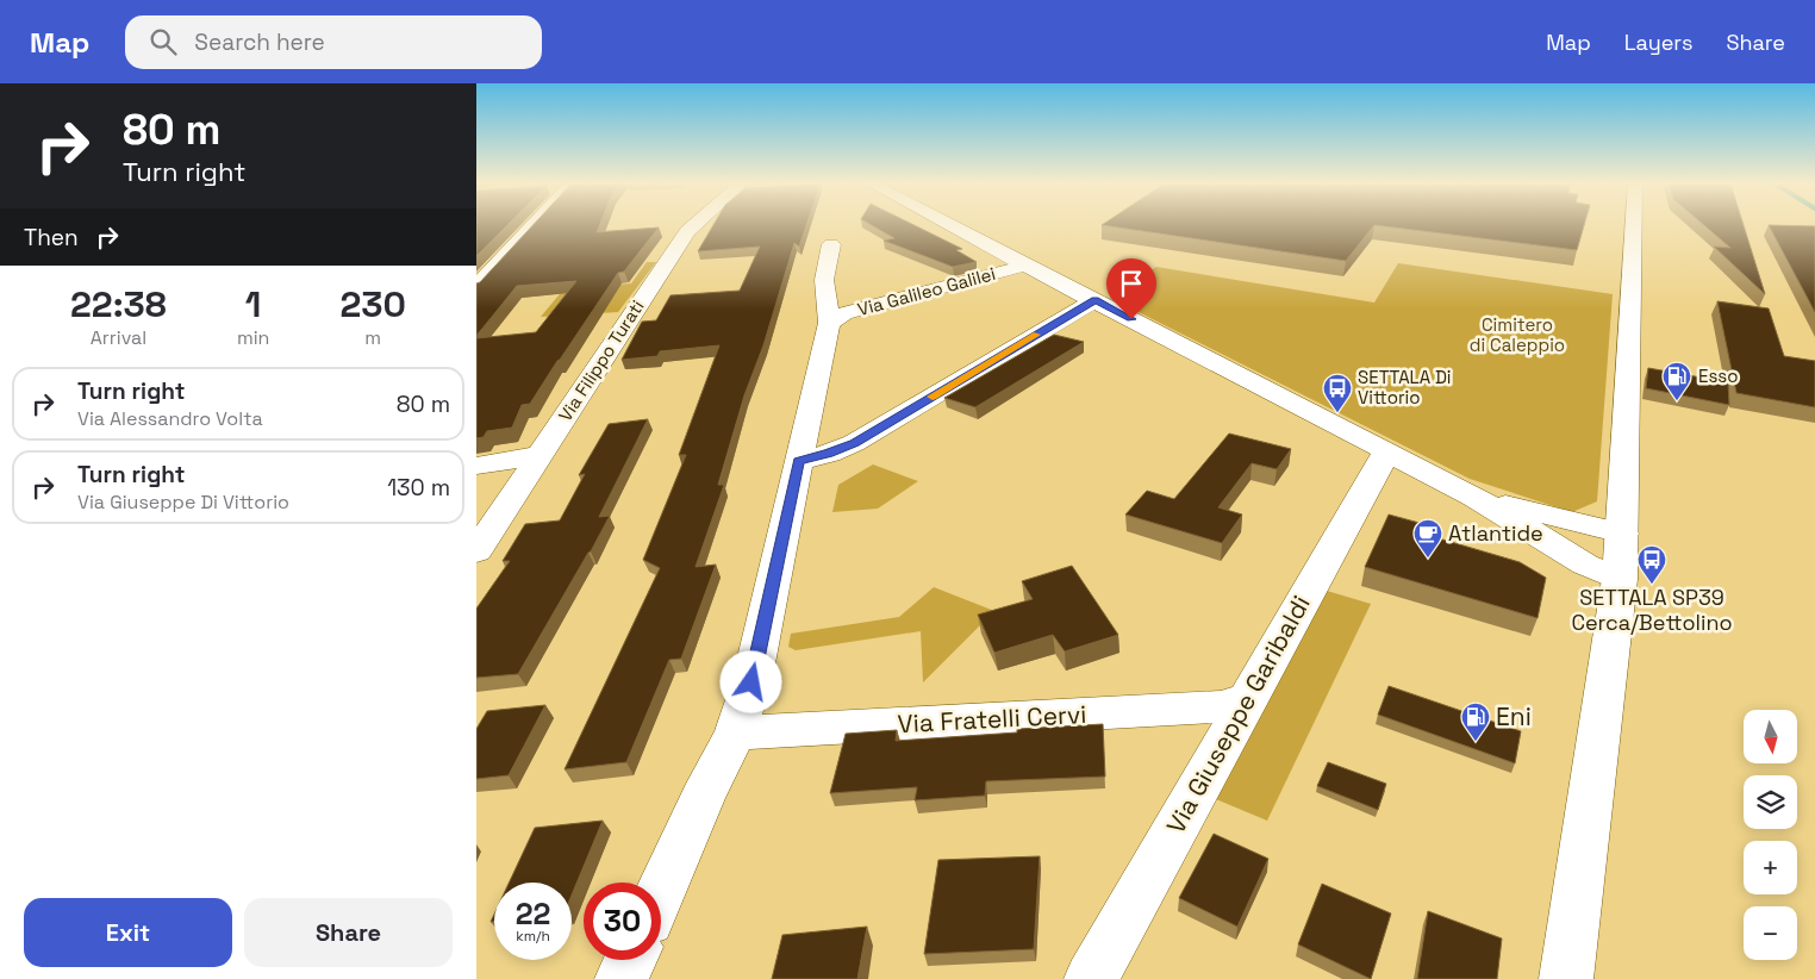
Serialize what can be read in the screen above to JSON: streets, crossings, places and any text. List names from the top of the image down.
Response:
{
  "streets": {
    "street": [
      "Via Galileo Galilei",
      "Via Filippo Turati",
      "Via Giuseppe Garibaldi",
      "Via Fratelli Cervi"
    ]
  },
  "crossings": [
    ["Via Giuseppe Garibaldi", "Via Fratelli Cervi"]
  ],
  "parks": ["Cimitero di Caleppio"],
  "places": {
    "fuel station": ["Esso", "Eni"],
    "bus stop": ["SETTALA Di Vittorio", "SETTALA SP39 Cerca/Bettolino"],
    "cafe": ["Atlantide"]
  },
  "north": "bottom",
  "page": {
    "header": "Map",
    "search": "Search here",
    "nav": ["Map", "Layers", "Share"],
    "turn": ["80 m", "Turn right"],
    "then": "Then",
    "eta": [
      "22:38",
      "Arrival",
      "1",
      "min",
      "230",
      "m"
    ],
    "list": [
      {
        "name": "Turn right",
        "note": "Via Alessandro Volta",
        "value": "80 m"
      },
      {
        "name": "Turn right",
        "note": "Via Giuseppe Di Vittorio",
        "value": "130 m"
      }
    ],
    "map_buttons": ["+", "−"],
    "speed": "22 km/h",
    "limit": "30",
    "buttons": ["Exit", "Share"]
  }
}
